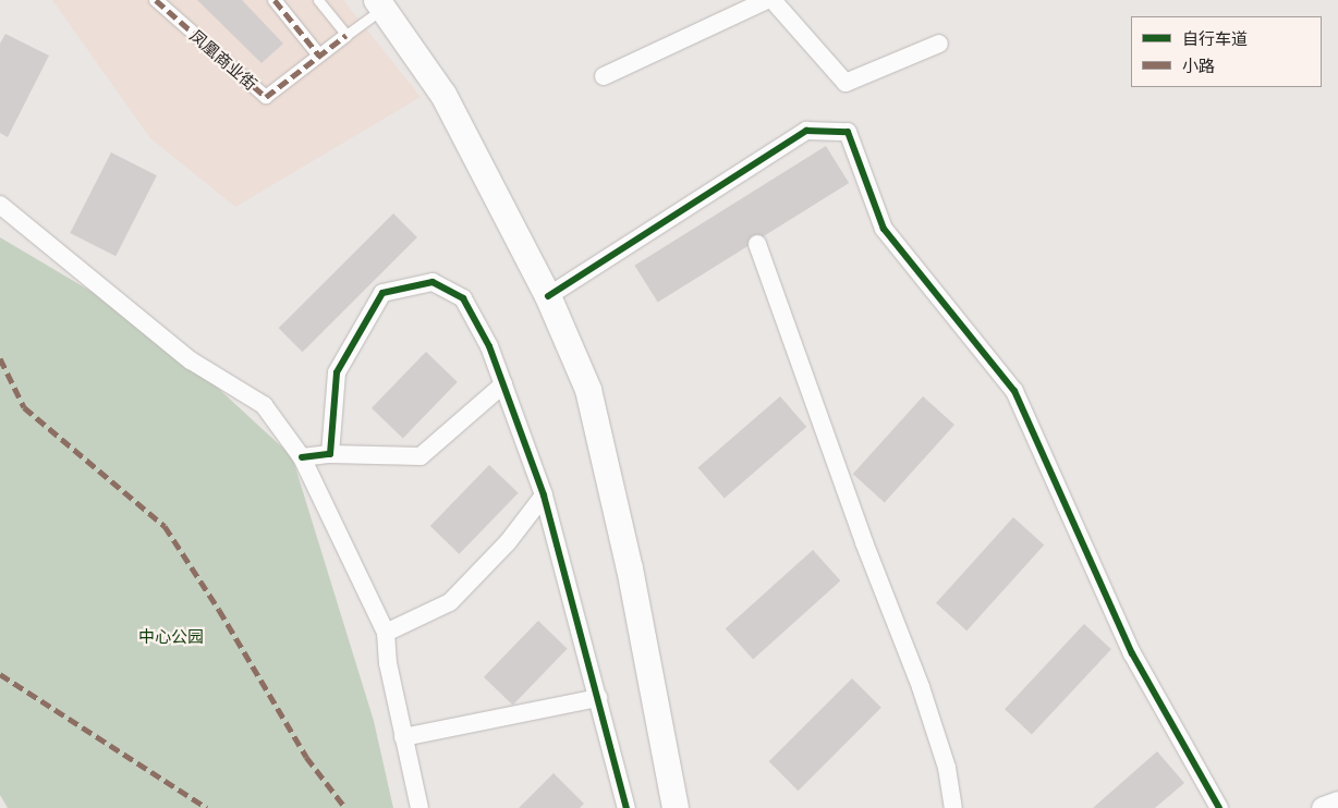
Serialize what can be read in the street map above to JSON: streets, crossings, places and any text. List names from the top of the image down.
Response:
{
  "streets": {
    "street": ["凤凰商业街"]
  },
  "parks": ["中心公园"],
  "legend": ["自行车道", "小路"]
}
